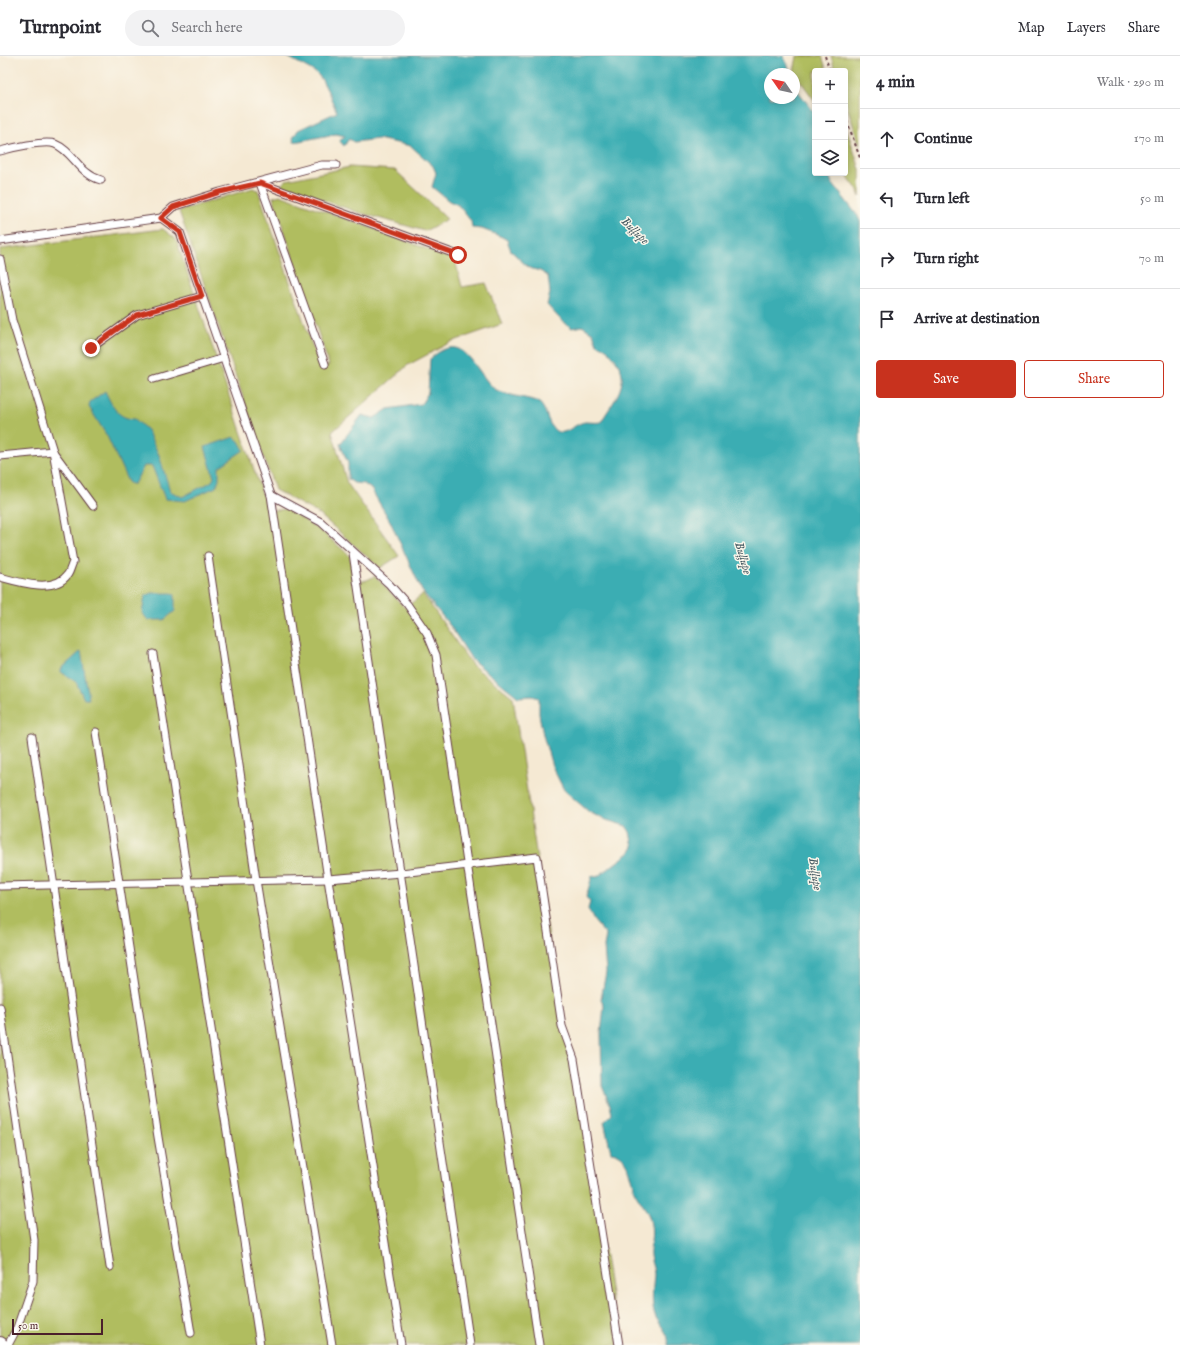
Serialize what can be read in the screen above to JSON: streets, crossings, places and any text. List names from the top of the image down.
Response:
{
  "water": ["Buļļupe"],
  "scale_bar": "50 m",
  "north": "top left",
  "page": {
    "header": "Turnpoint",
    "search": "Search here",
    "nav": ["Map", "Layers", "Share"],
    "heading": ["4 min", "Walk · 290 m"],
    "map_buttons": ["+", "−"],
    "list": [
      ["Continue", "170 m"],
      ["Turn left", "50 m"],
      ["Turn right", "70 m"],
      "Arrive at destination"
    ],
    "buttons": ["Save", "Share"],
    "scale": "50 m"
  }
}
